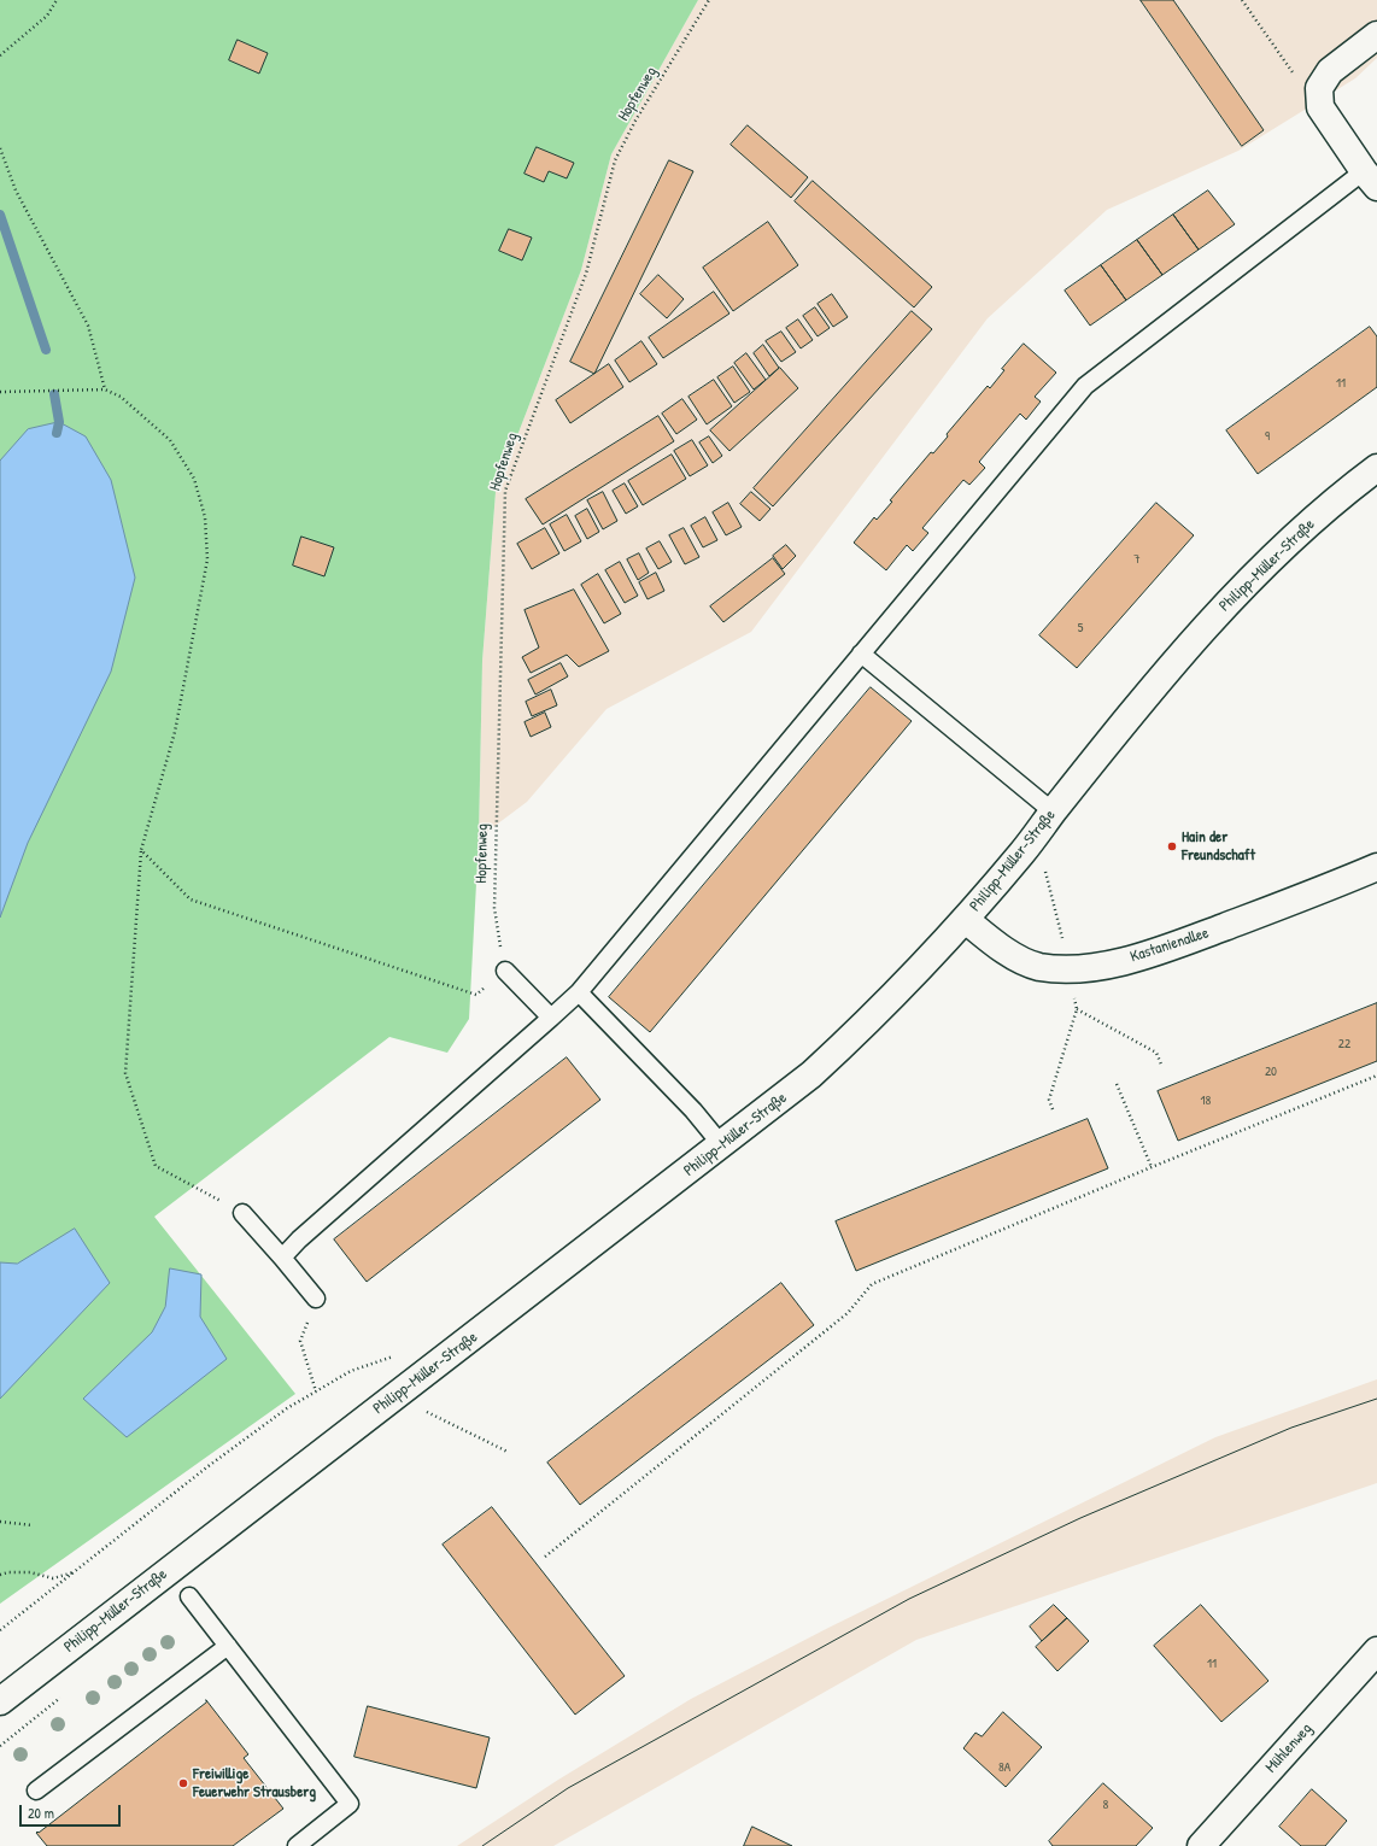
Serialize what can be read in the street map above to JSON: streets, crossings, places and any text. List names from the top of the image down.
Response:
{
  "streets": {
    "main road": ["Philipp-Müller-Straße", "Kastanienallee", "Mühlenweg"],
    "path": ["Hopfenweg"]
  },
  "crossings": [
    ["Philipp-Müller-Straße", "Kastanienallee"]
  ],
  "places": ["Hain der Freundschaft", "Freiwillige Feuerwehr Strausberg"],
  "house_numbers": [
    "11",
    "9",
    "7",
    "5",
    "22",
    "20",
    "18",
    "11",
    "8A",
    "8"
  ],
  "scale_bar": "20 m"
}
